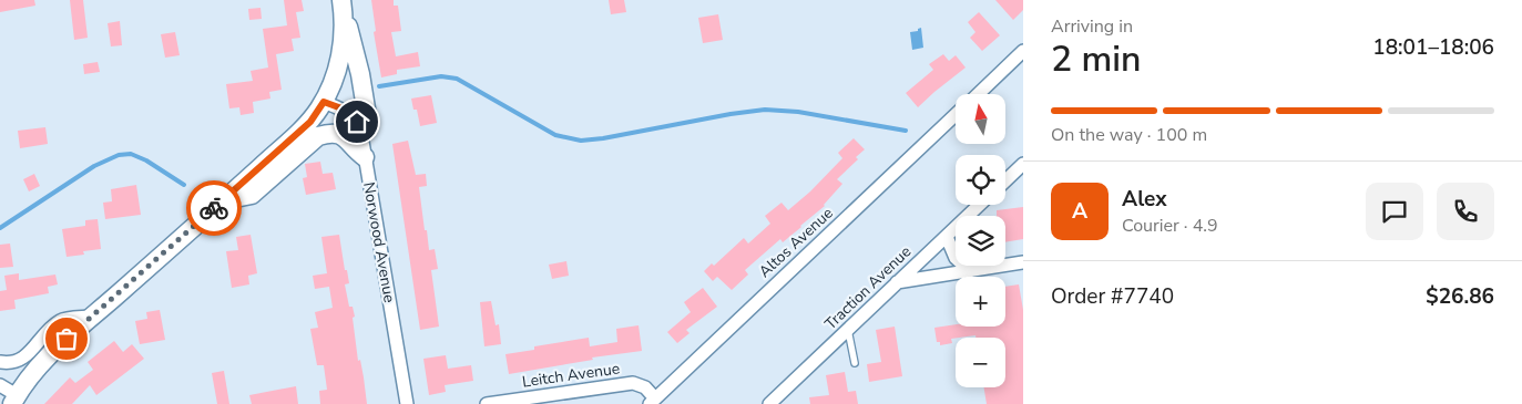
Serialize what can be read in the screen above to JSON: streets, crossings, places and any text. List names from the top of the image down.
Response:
{
  "streets": {
    "street": [
      "Norwood Avenue",
      "Altos Avenue",
      "Traction Avenue",
      "Leitch Avenue"
    ]
  },
  "crossings": [
    ["Altos Avenue", "Leitch Avenue"]
  ],
  "north": "top",
  "page": {
    "heading": ["2 min", "Arriving in", "18:01–18:06"],
    "panel": [
      "Alex",
      "Courier · 4.9",
      "Order #7740",
      "$26.86"
    ],
    "map_buttons": ["+", "−"],
    "bar": "On the way · 100 m",
    "round": "A"
  }
}
